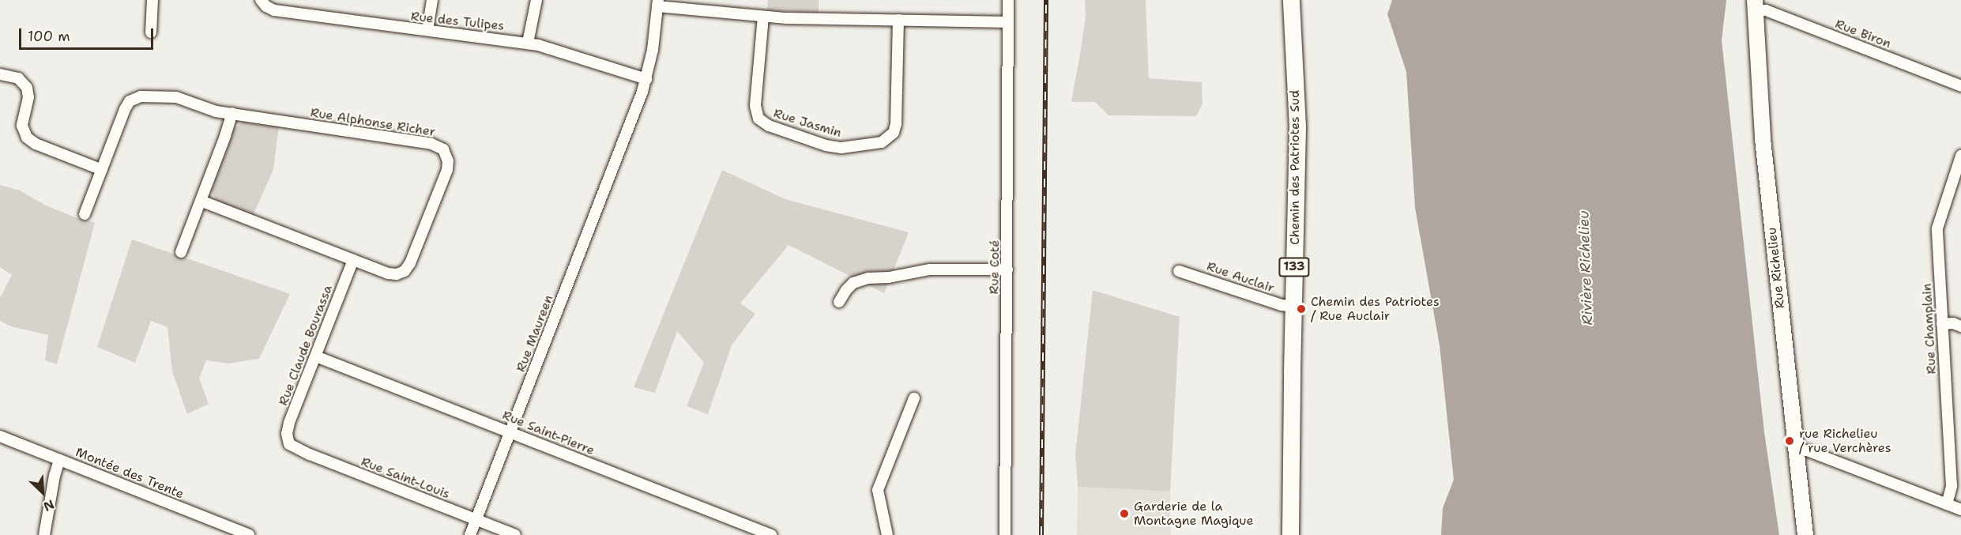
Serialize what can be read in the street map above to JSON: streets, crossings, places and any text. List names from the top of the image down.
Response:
{
  "streets": {
    "main road": ["Chemin des Patriotes Sud", "133", "Rue Richelieu"],
    "street": [
      "Rue des Tulipes",
      "Rue Biron",
      "Rue Alphonse Richer",
      "Rue Jasmin",
      "Rue Coté",
      "Rue Auclair",
      "Rue Champlain",
      "Rue Maureen",
      "Rue Claude Bourassa",
      "Rue Saint-Pierre",
      "Montée des Trente",
      "Rue Saint-Louis"
    ]
  },
  "crossings": [
    ["Rue des Tulipes", "Rue Maureen"],
    ["Rue Biron", "Rue Richelieu"],
    ["Rue Alphonse Richer", "Rue Claude Bourassa"],
    ["Chemin des Patriotes Sud", "Rue Auclair"],
    ["Rue Maureen", "Rue Saint-Pierre"],
    ["Rue Maureen", "Rue Saint-Louis"],
    ["Rue Claude Bourassa", "Rue Saint-Pierre"],
    ["Rue Claude Bourassa", "Rue Saint-Louis"]
  ],
  "water": ["Rivière Richelieu"],
  "places": ["Chemin des Patriotes / Rue Auclair", "rue Richelieu / rue Verchères", "Garderie de la Montagne Magique"],
  "scale_bar": "100 m",
  "north": "bottom right"
}
